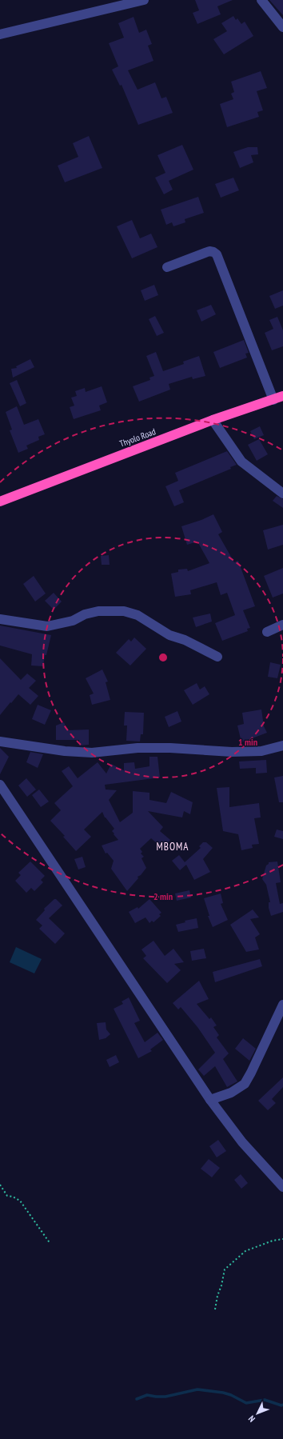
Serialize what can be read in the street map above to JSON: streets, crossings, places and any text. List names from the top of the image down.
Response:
{
  "streets": {
    "highway": ["Thyolo Road"]
  },
  "districts": ["MBOMA"],
  "north": "bottom left",
  "rings": ["1 min", "2 min"]
}
